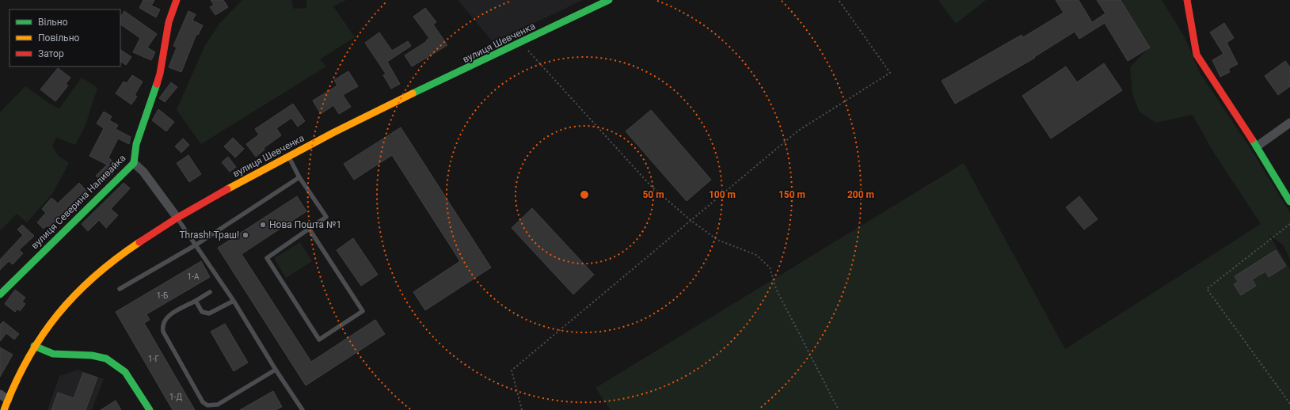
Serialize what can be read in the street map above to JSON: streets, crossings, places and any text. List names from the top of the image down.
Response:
{
  "streets": {
    "street": ["вулиця Шевченка", "вулиця Северина Наливайка"]
  },
  "places": ["Нова Пошта №1", "Thrash! Траш!"],
  "house_numbers": [
    "1-А",
    "1-Б",
    "1-Г",
    "1-Д"
  ],
  "legend": ["Вільно", "Повільно", "Затор"],
  "rings": [
    "50 m",
    "100 m",
    "150 m",
    "200 m"
  ]
}
